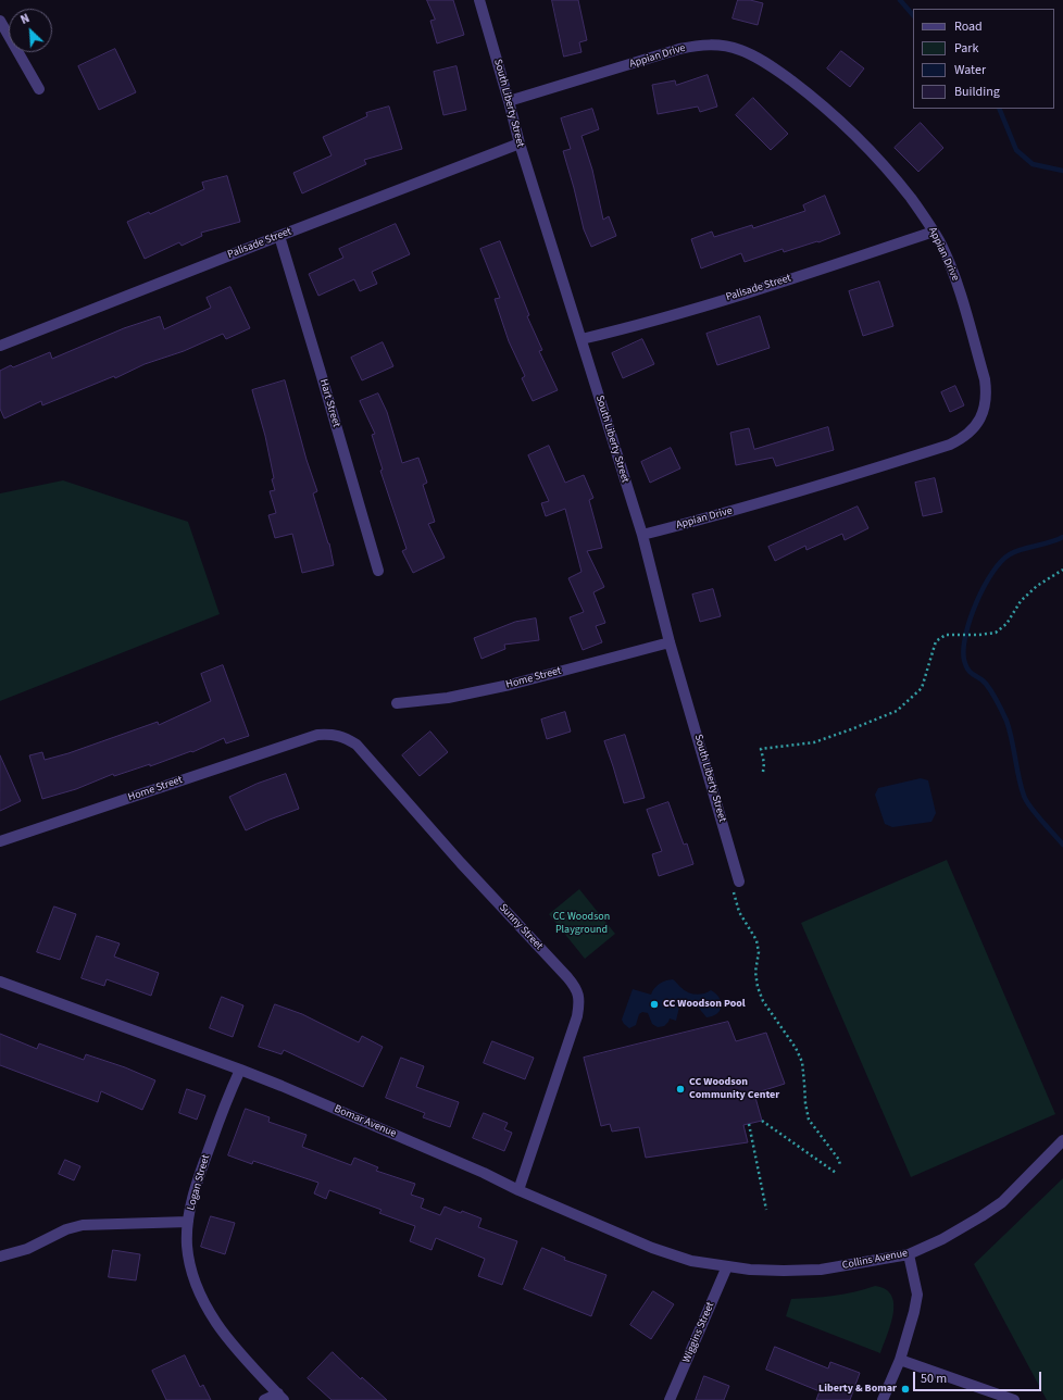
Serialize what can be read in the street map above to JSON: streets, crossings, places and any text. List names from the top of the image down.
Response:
{
  "streets": {
    "street": [
      "Appian Drive",
      "South Liberty Street",
      "Palisade Street",
      "Hart Street",
      "Home Street",
      "Sunny Street",
      "Bomar Avenue",
      "Logan Street",
      "Collins Avenue",
      "Wiggins Street"
    ]
  },
  "crossings": [
    ["Appian Drive", "South Liberty Street"],
    ["Appian Drive", "Palisade Street"],
    ["South Liberty Street", "Palisade Street"],
    ["South Liberty Street", "Home Street"],
    ["Palisade Street", "Hart Street"],
    ["Home Street", "Sunny Street"],
    ["Sunny Street", "Bomar Avenue"],
    ["Bomar Avenue", "Logan Street"],
    ["Bomar Avenue", "Collins Avenue"],
    ["Bomar Avenue", "Wiggins Street"],
    ["Collins Avenue", "Wiggins Street"]
  ],
  "parks": ["CC Woodson Playground"],
  "places": ["CC Woodson Pool", "CC Woodson Community Center", "Liberty & Bomar"],
  "legend": [
    "Road",
    "Park",
    "Water",
    "Building"
  ],
  "scale_bar": "50 m",
  "north": "top left"
}
